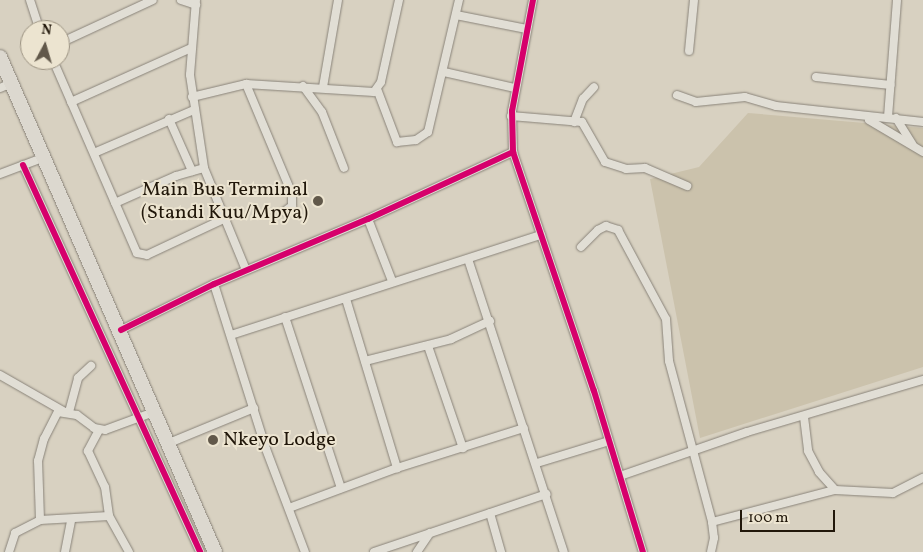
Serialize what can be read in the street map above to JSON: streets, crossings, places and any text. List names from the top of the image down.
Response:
{
  "places": ["Main Bus Terminal (Standi Kuu/Mpya)", "Nkeyo Lodge"],
  "scale_bar": "100 m",
  "north": "top"
}
